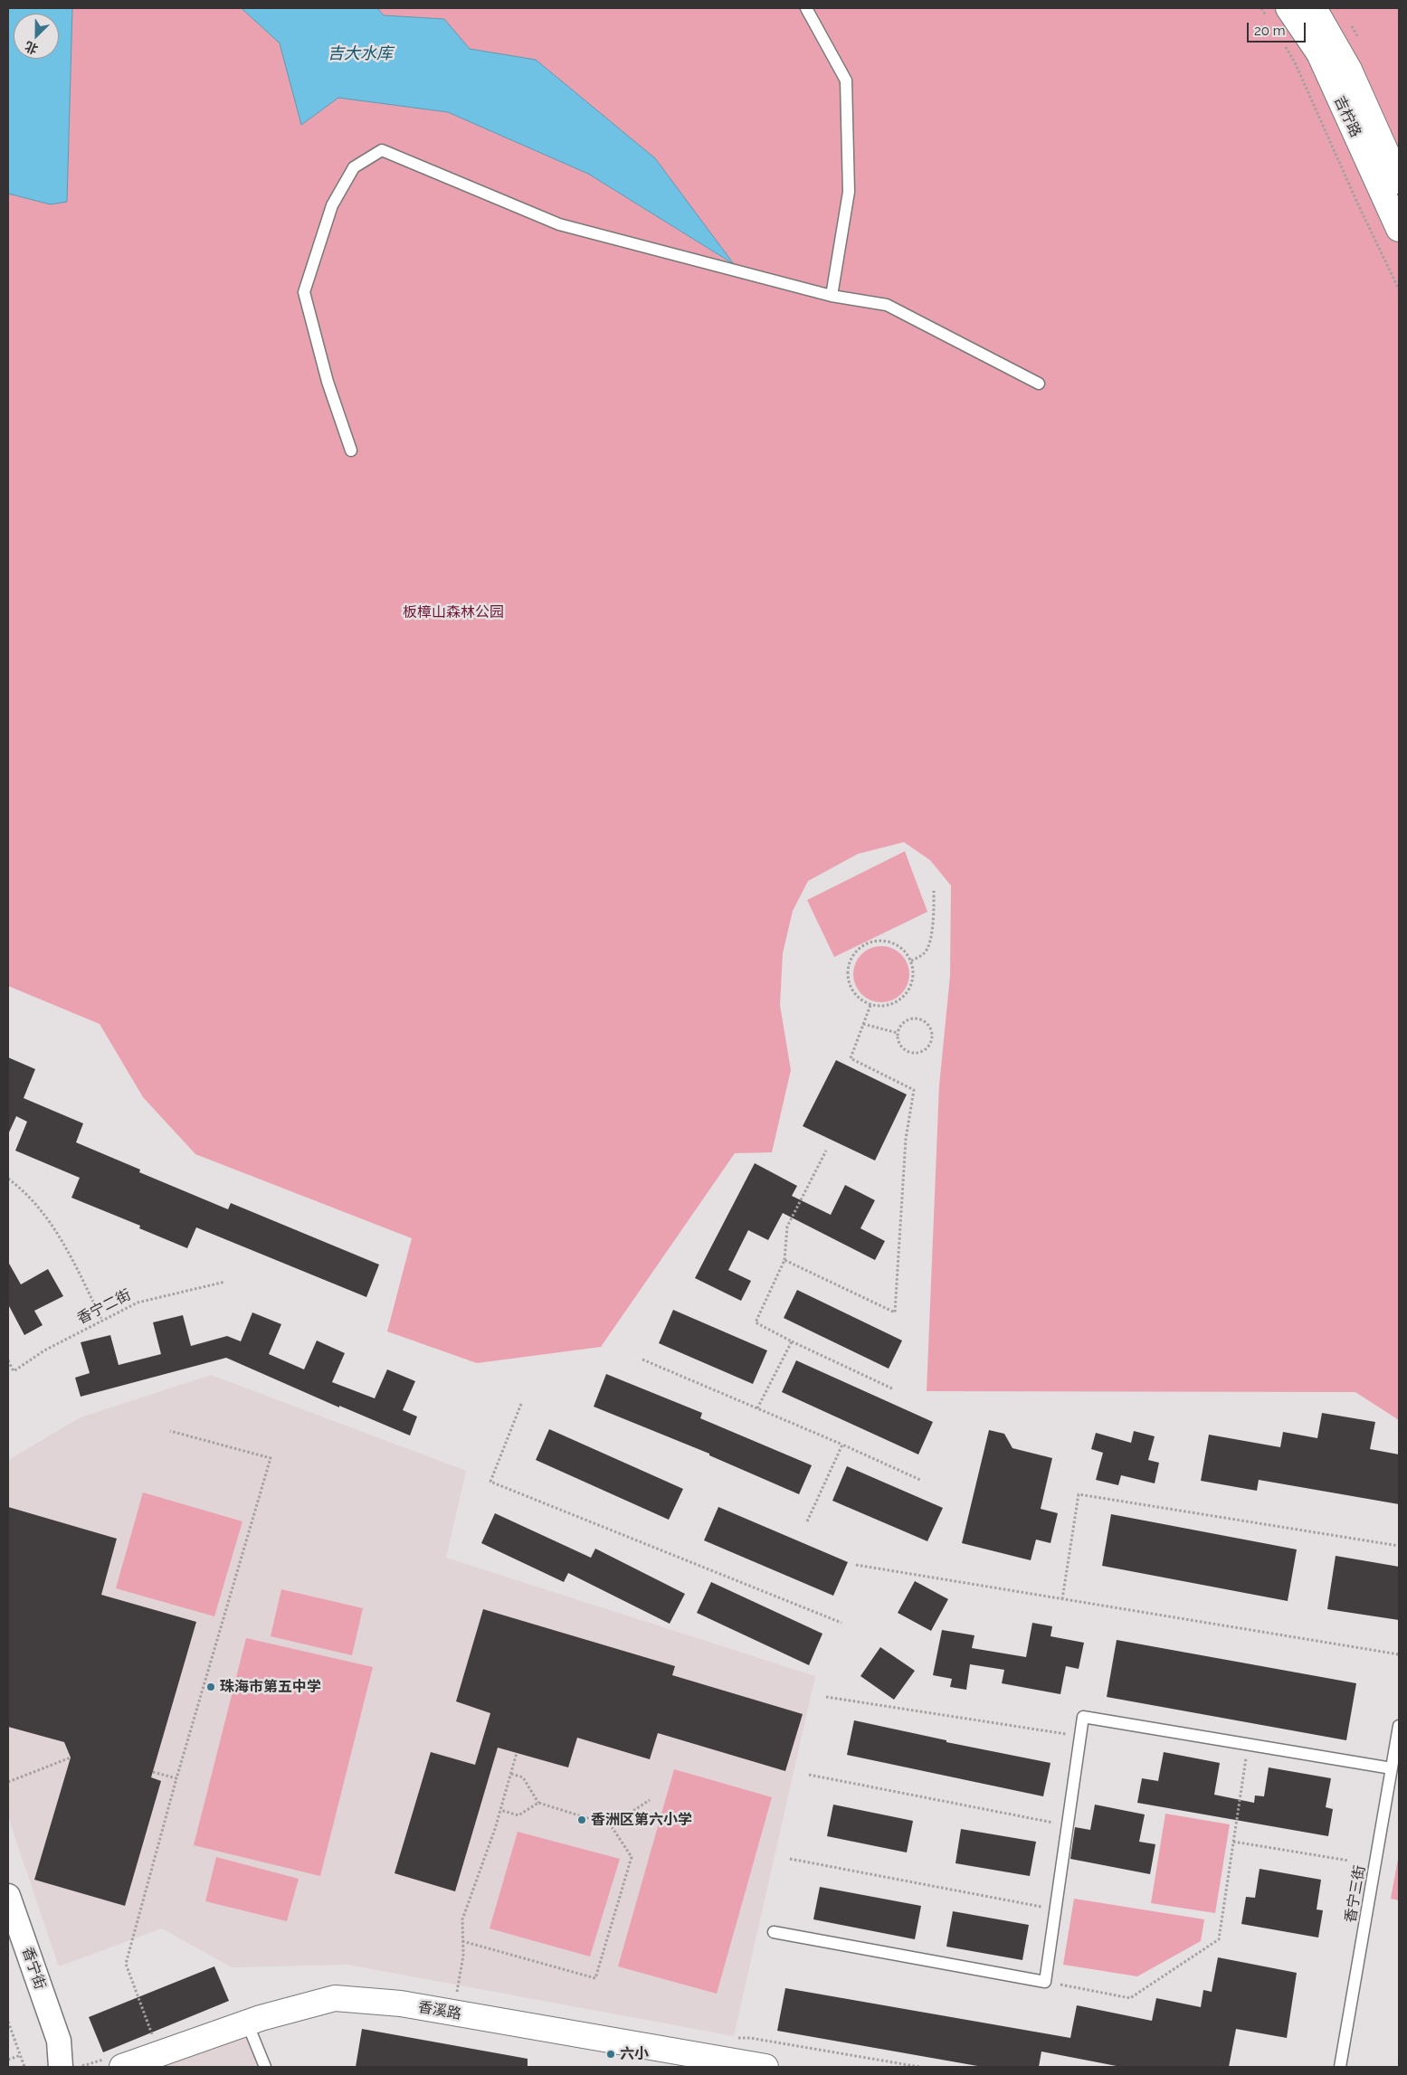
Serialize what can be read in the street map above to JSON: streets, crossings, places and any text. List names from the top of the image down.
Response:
{
  "streets": {
    "street": ["吉柠路", "香宁街", "香溪路"],
    "lane": ["香宁三街"],
    "path": ["香宁二街"]
  },
  "water": ["吉大水库"],
  "parks": ["板樟山森林公园"],
  "places": ["珠海市第五中学", "香洲区第六小学", "六小"],
  "scale_bar": "20 m",
  "north": "bottom left"
}
